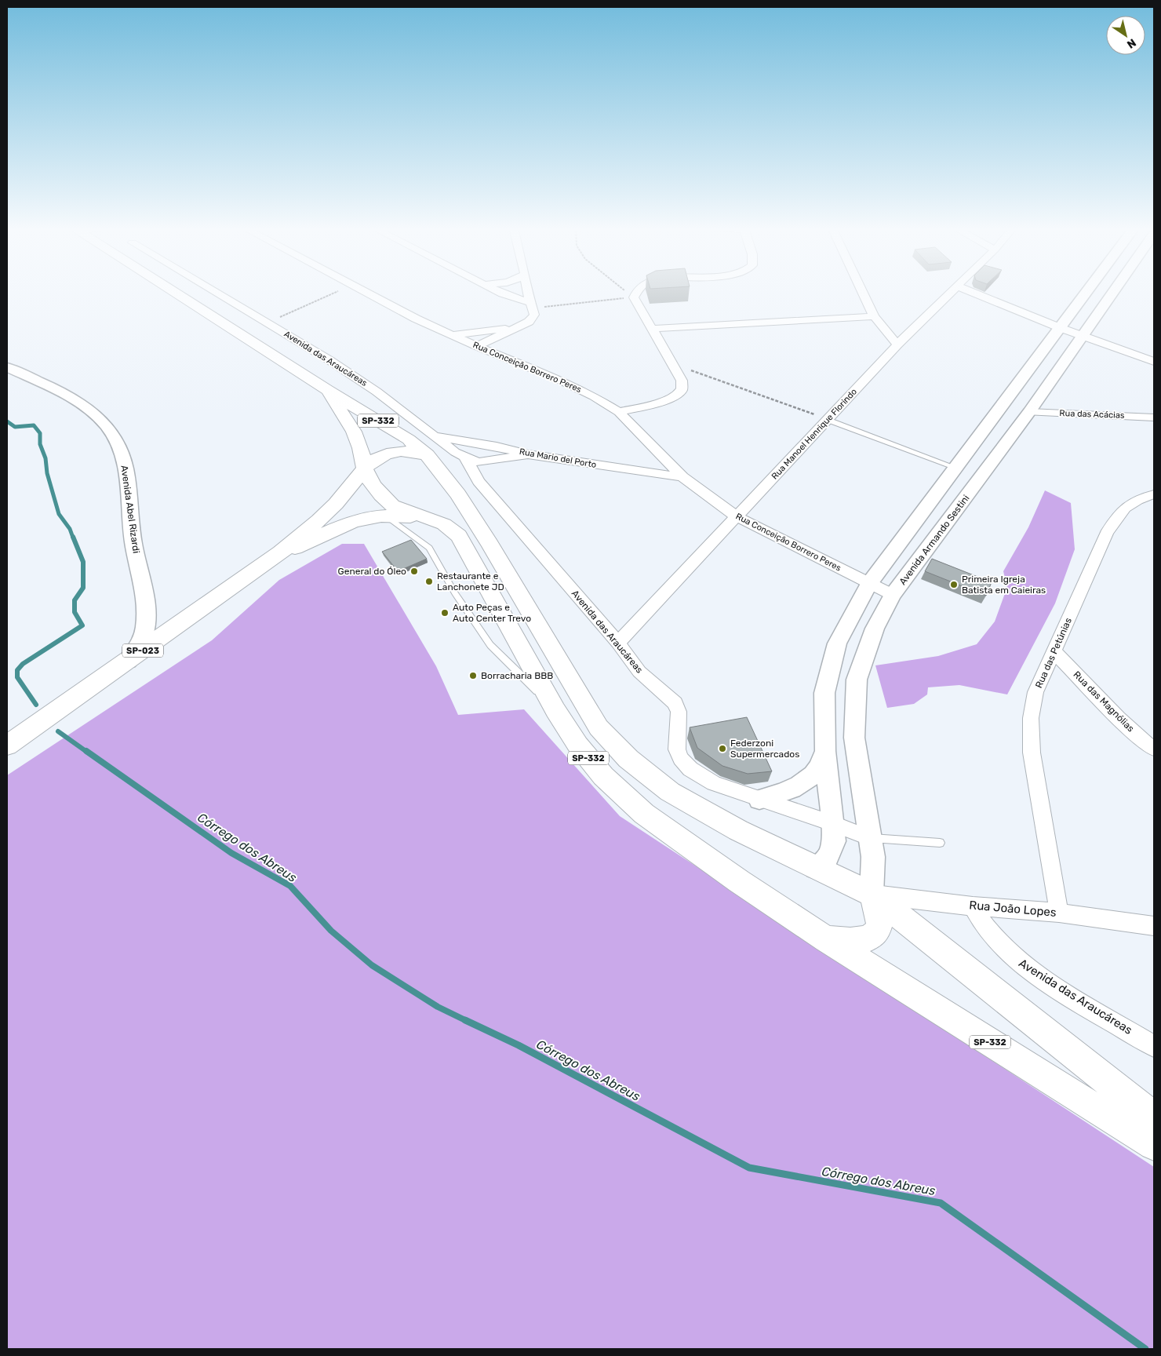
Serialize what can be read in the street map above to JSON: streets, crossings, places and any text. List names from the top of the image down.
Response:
{
  "streets": {
    "main road": ["SP-332", "SP-023"],
    "street": [
      "Avenida das Araucáreas",
      "Rua Conceição Borrero Peres",
      "Rua das Acácias",
      "Rua Manoel Henrique Florindo",
      "Rua Mario del Porto",
      "Avenida Abel Rizardi",
      "Avenida Armando Sestini",
      "Rua das Petúnias",
      "Rua das Magnólias",
      "Rua João Lopes"
    ]
  },
  "crossings": [
    ["Avenida das Araucáreas", "Rua Manoel Henrique Florindo"],
    ["Avenida das Araucáreas", "Rua Mario del Porto"],
    ["Avenida das Araucáreas", "Avenida Armando Sestini"],
    ["Avenida das Araucáreas", "Rua João Lopes"],
    ["Rua Conceição Borrero Peres", "Rua Manoel Henrique Florindo"],
    ["Rua Conceição Borrero Peres", "Rua Mario del Porto"],
    ["Rua Conceição Borrero Peres", "Avenida Armando Sestini"],
    ["Rua das Acácias", "Avenida Armando Sestini"],
    ["SP-332", "Avenida Armando Sestini"],
    ["SP-332", "SP-023"],
    ["SP-332", "Rua João Lopes"],
    ["Avenida Abel Rizardi", "SP-023"],
    ["Avenida Armando Sestini", "Rua João Lopes"],
    ["Rua das Petúnias", "Rua das Magnólias"],
    ["Rua das Petúnias", "Rua João Lopes"]
  ],
  "water": ["Córrego dos Abreus"],
  "places": [
    "General do Óleo",
    "Restaurante e Lanchonete JD",
    "Primeira Igreja Batista em Caieiras",
    "Auto Peças e Auto Center Trevo",
    "Borracharia BBB",
    "Federzoni Supermercados"
  ],
  "north": "bottom right"
}
